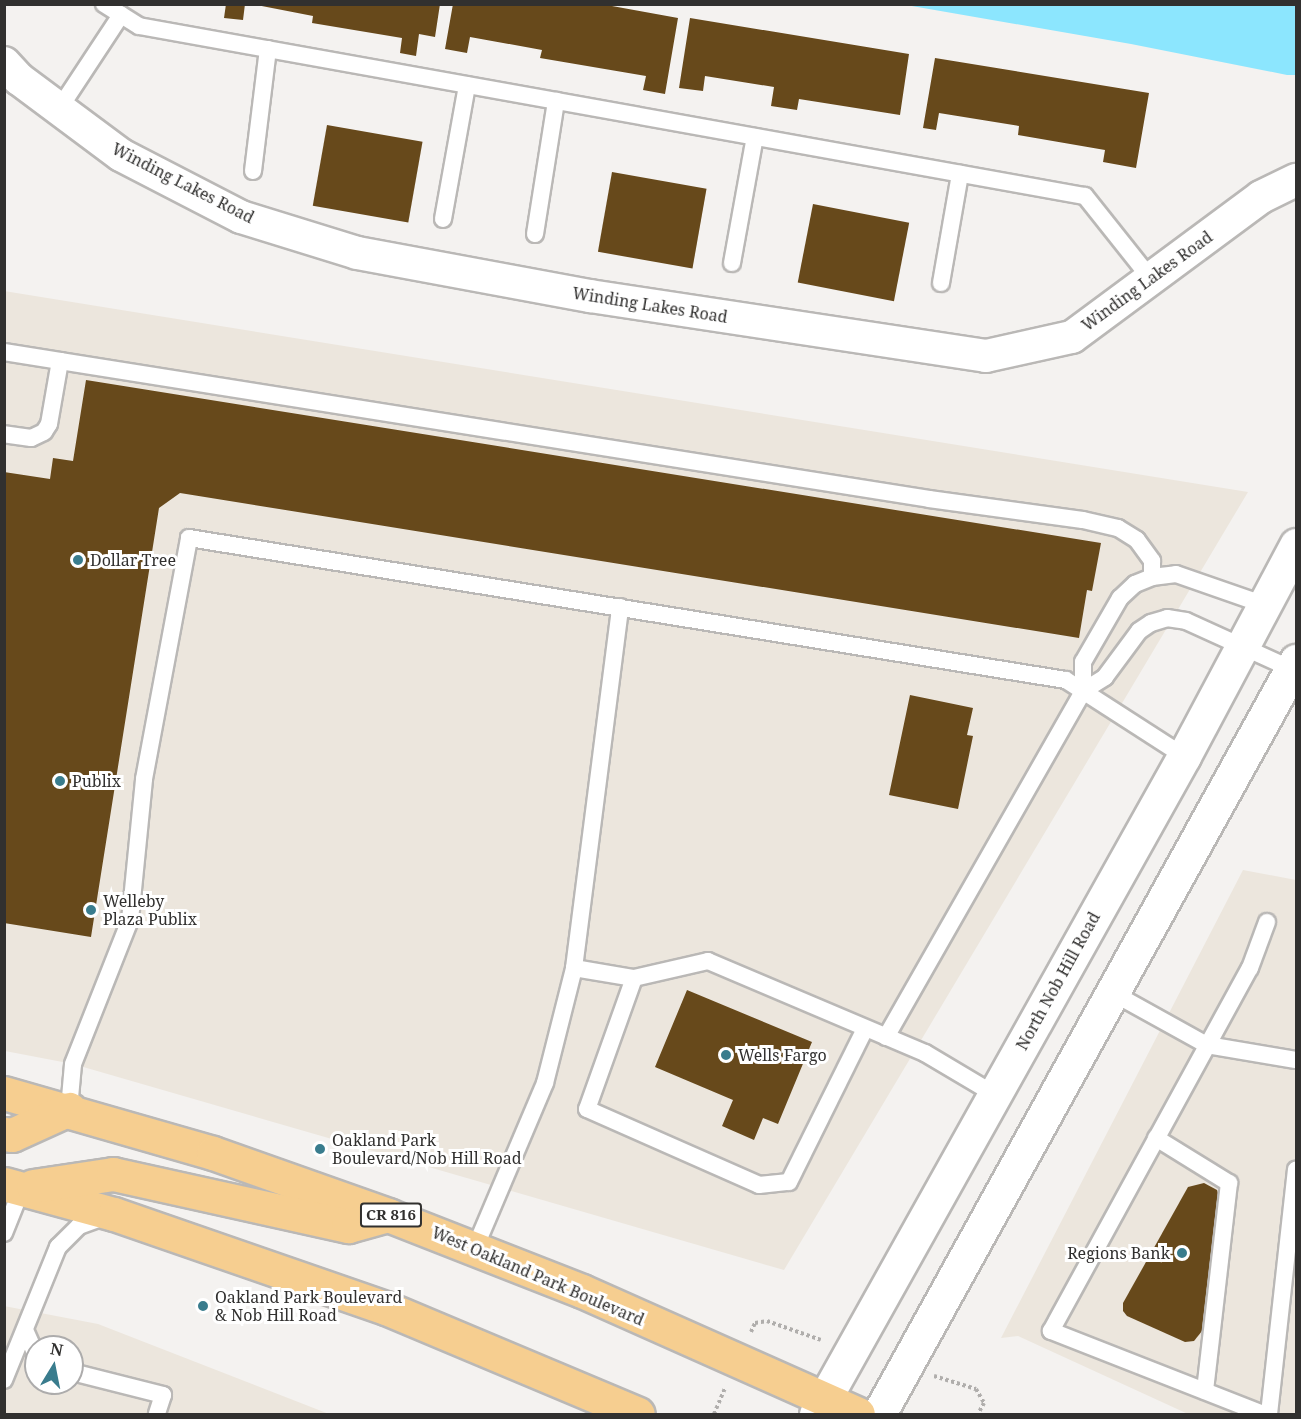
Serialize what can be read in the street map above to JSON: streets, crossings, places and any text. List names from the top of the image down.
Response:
{
  "streets": {
    "main road": ["North Nob Hill Road", "CR 816", "West Oakland Park Boulevard"],
    "street": ["Winding Lakes Road"]
  },
  "crossings": [
    ["North Nob Hill Road", "West Oakland Park Boulevard"]
  ],
  "places": [
    "Dollar Tree",
    "Publix",
    "Welleby Plaza Publix",
    "Wells Fargo",
    "Oakland Park Boulevard/Nob Hill Road",
    "Regions Bank",
    "Oakland Park Boulevard & Nob Hill Road"
  ],
  "north": "top"
}
